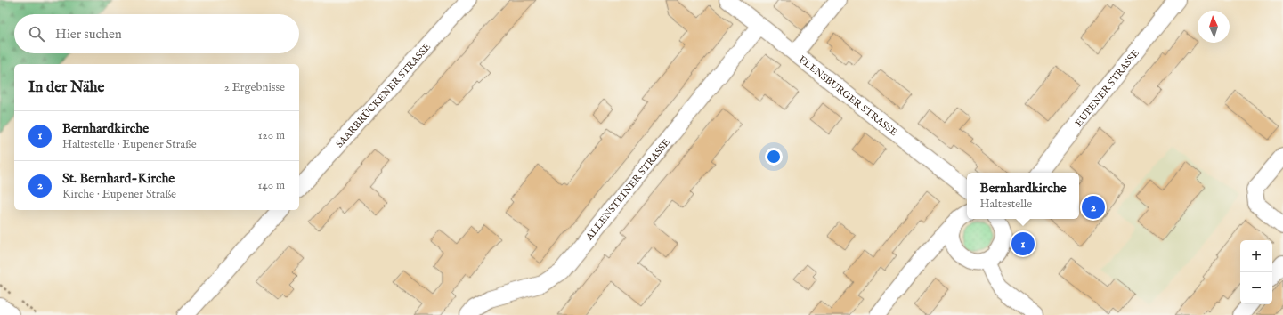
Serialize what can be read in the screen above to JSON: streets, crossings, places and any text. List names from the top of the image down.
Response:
{
  "streets": {
    "street": [
      "EUPENER STRASSE",
      "SAARBRÜCKENER STRASSE",
      "FLENSBURGER STRASSE",
      "ALLENSTEINER STRASSE"
    ]
  },
  "crossings": [
    ["FLENSBURGER STRASSE", "ALLENSTEINER STRASSE"]
  ],
  "north": "top",
  "page": {
    "search": "Hier suchen",
    "heading": ["In der Nähe", "2 Ergebnisse"],
    "list": [
      {
        "mark": "1",
        "name": "Bernhardkirche",
        "note": "Haltestelle · Eupener Straße",
        "value": "120 m"
      },
      {
        "mark": "2",
        "name": "St. Bernhard-Kirche",
        "note": "Kirche · Eupener Straße",
        "value": "140 m"
      }
    ],
    "popup": ["Bernhardkirche", "Haltestelle"],
    "pins": ["2", "1"],
    "map_buttons": ["+", "−"]
  }
}
